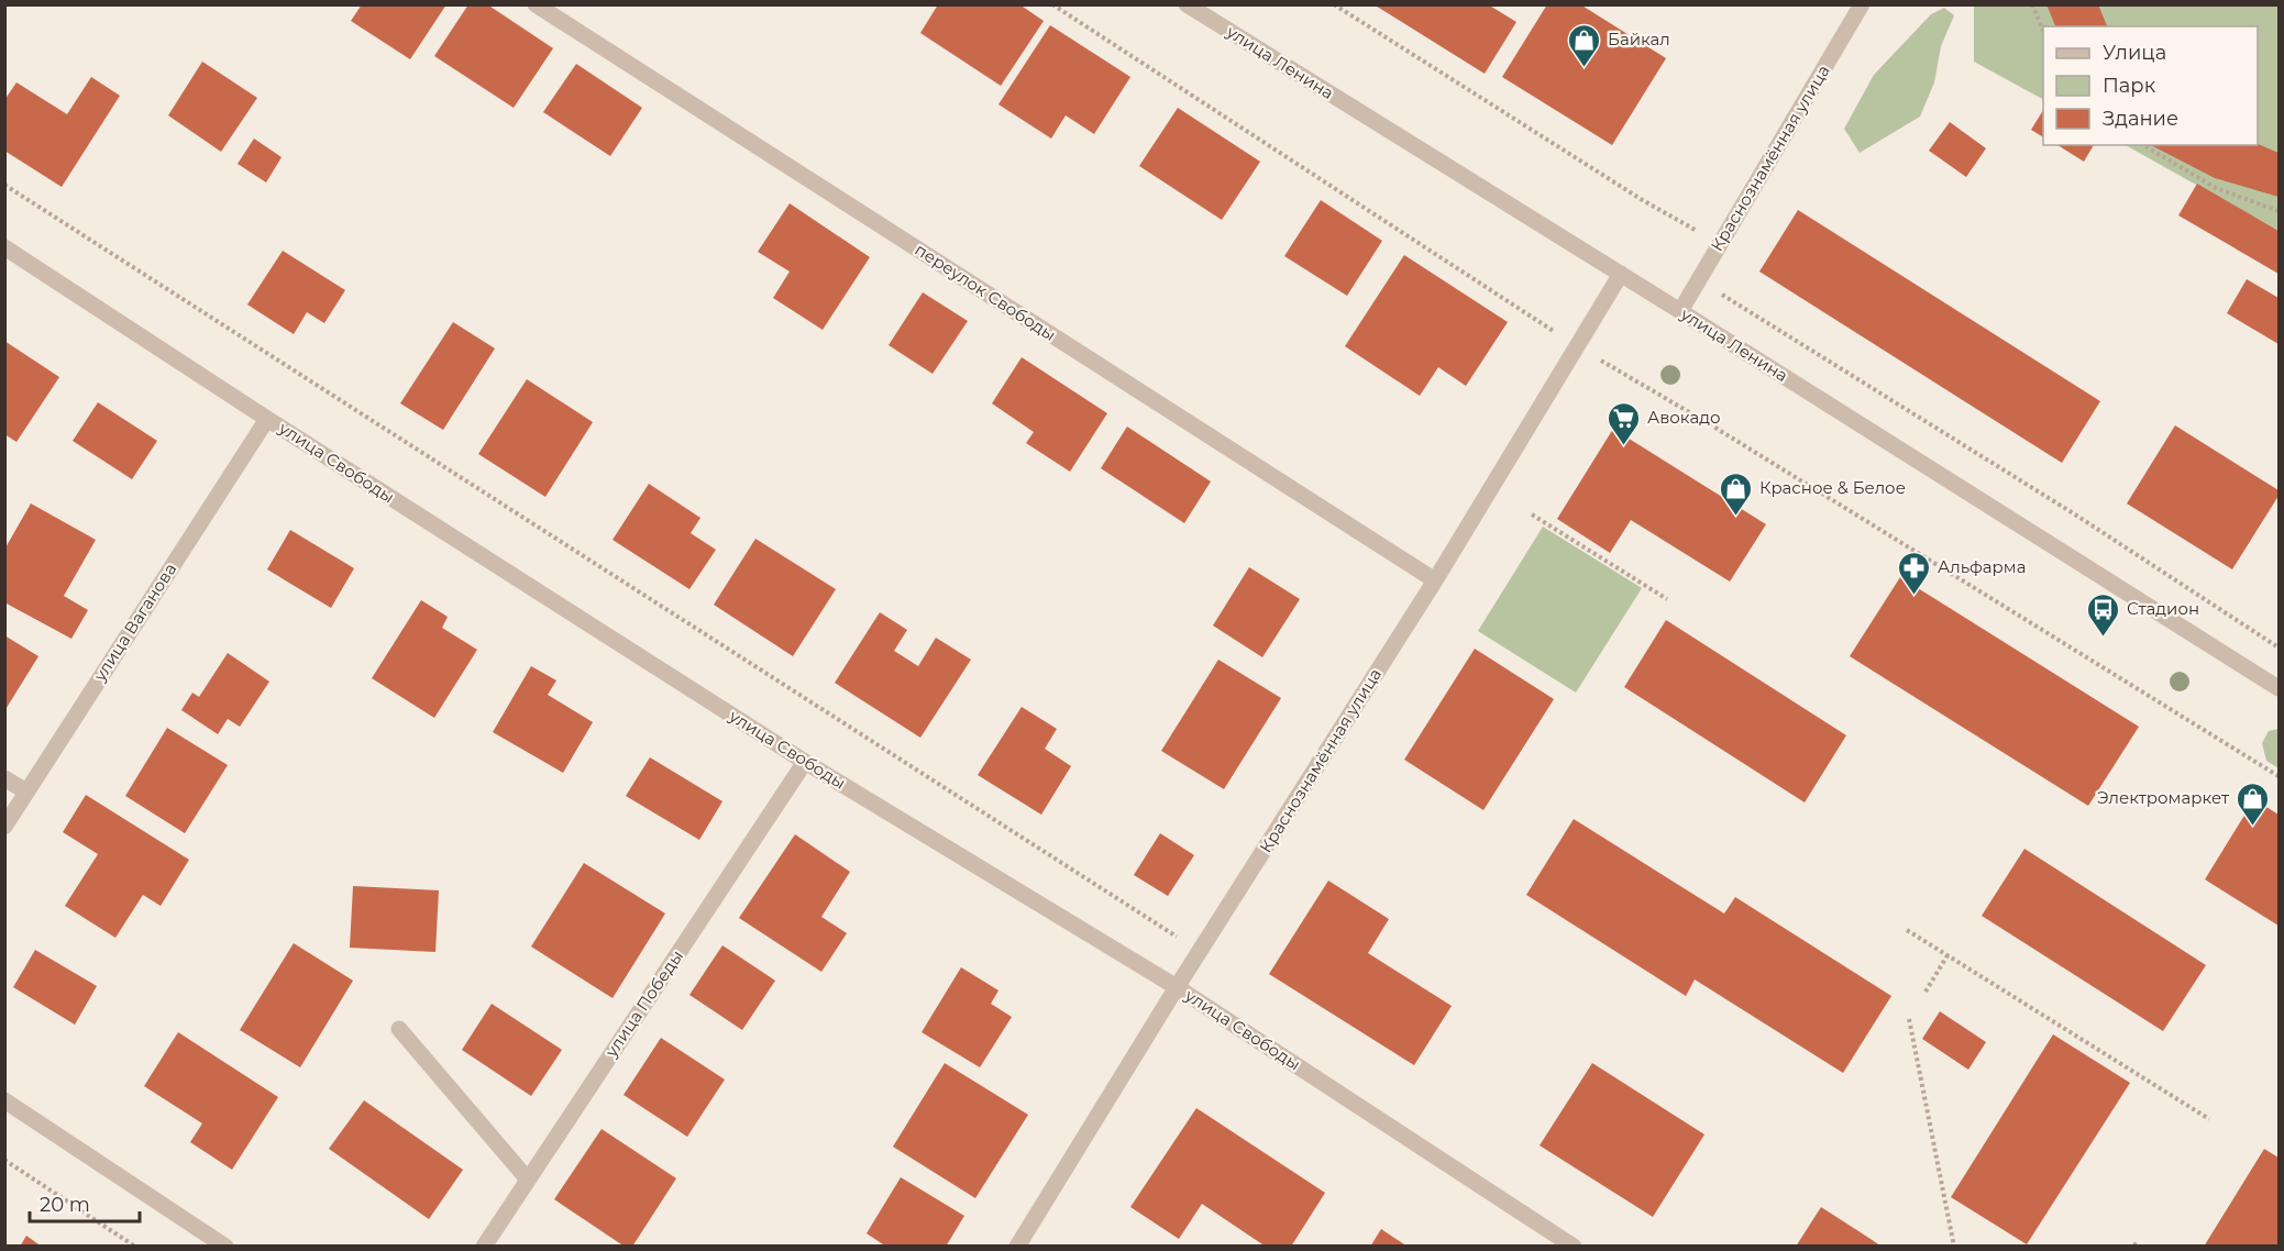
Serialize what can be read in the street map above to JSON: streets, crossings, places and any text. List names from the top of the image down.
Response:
{
  "streets": {
    "street": [
      "улица Ленина",
      "Краснознамённая улица",
      "переулок Свободы",
      "улица Свободы",
      "улица Ваганова",
      "улица Победы"
    ]
  },
  "crossings": [
    ["улица Ленина", "Краснознамённая улица"],
    ["Краснознамённая улица", "переулок Свободы"],
    ["Краснознамённая улица", "улица Свободы"],
    ["улица Свободы", "улица Ваганова"],
    ["улица Свободы", "улица Победы"]
  ],
  "places": {
    "shop": ["Байкал", "Красное & Белое", "Электромаркет"],
    "supermarket": ["Авокадо"],
    "pharmacy": ["Альфарма"],
    "bus stop": ["Стадион"]
  },
  "legend": ["Улица", "Парк", "Здание"],
  "scale_bar": "20 m"
}
